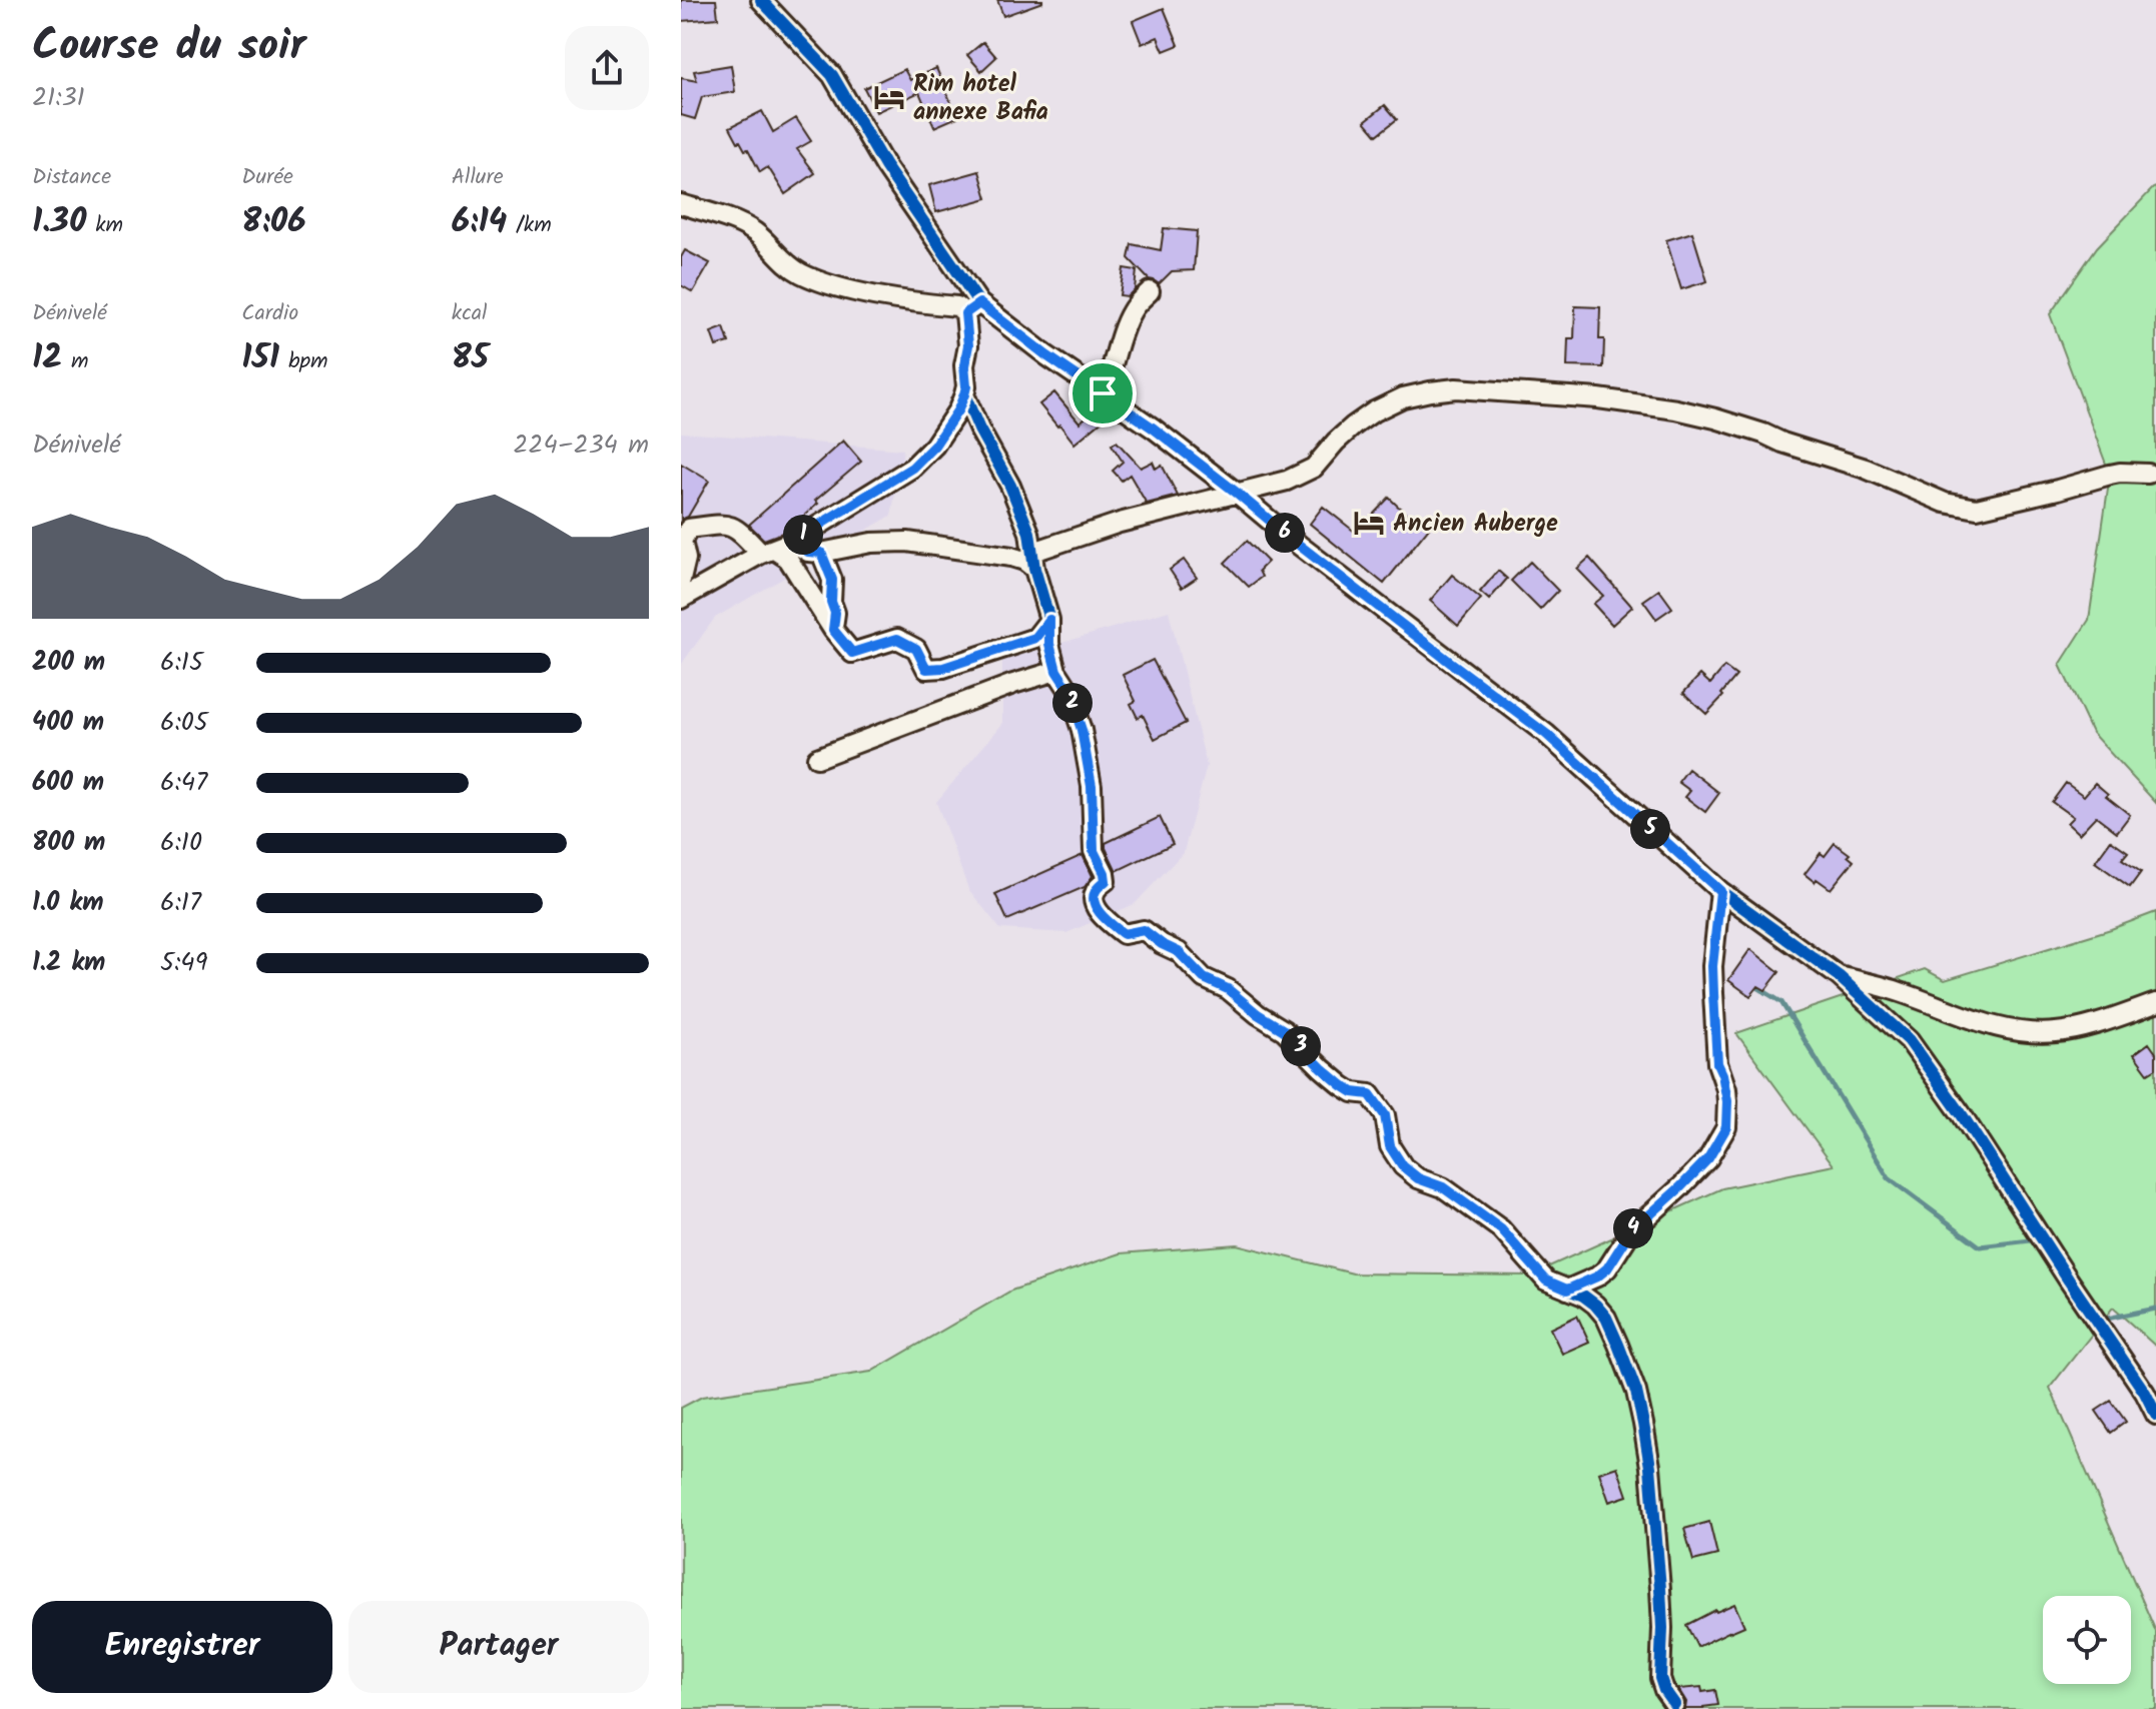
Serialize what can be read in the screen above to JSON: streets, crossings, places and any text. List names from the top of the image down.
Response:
{
  "places": {
    "hotel": ["Rim hotel annexe Bafia", "Ancien Auberge"]
  },
  "page": {
    "heading": ["Course du soir", "21:31"],
    "stats": [
      ["Distance", "1.30 km"],
      ["Durée", "8:06"],
      ["Allure", "6:14 /km"],
      ["Dénivelé", "12 m"],
      ["Cardio", "151 bpm"],
      ["kcal", "85"]
    ],
    "chart": ["Dénivelé", "224–234 m"],
    "pins": [
      "6",
      "1",
      "2",
      "5",
      "3",
      "4"
    ],
    "list": [
      {
        "name": "200 m",
        "note": "6:15"
      },
      {
        "name": "400 m",
        "note": "6:05"
      },
      {
        "name": "600 m",
        "note": "6:47"
      },
      {
        "name": "800 m",
        "note": "6:10"
      },
      {
        "name": "1.0 km",
        "note": "6:17"
      },
      {
        "name": "1.2 km",
        "note": "5:49"
      }
    ],
    "buttons": ["Enregistrer", "Partager"]
  }
}
